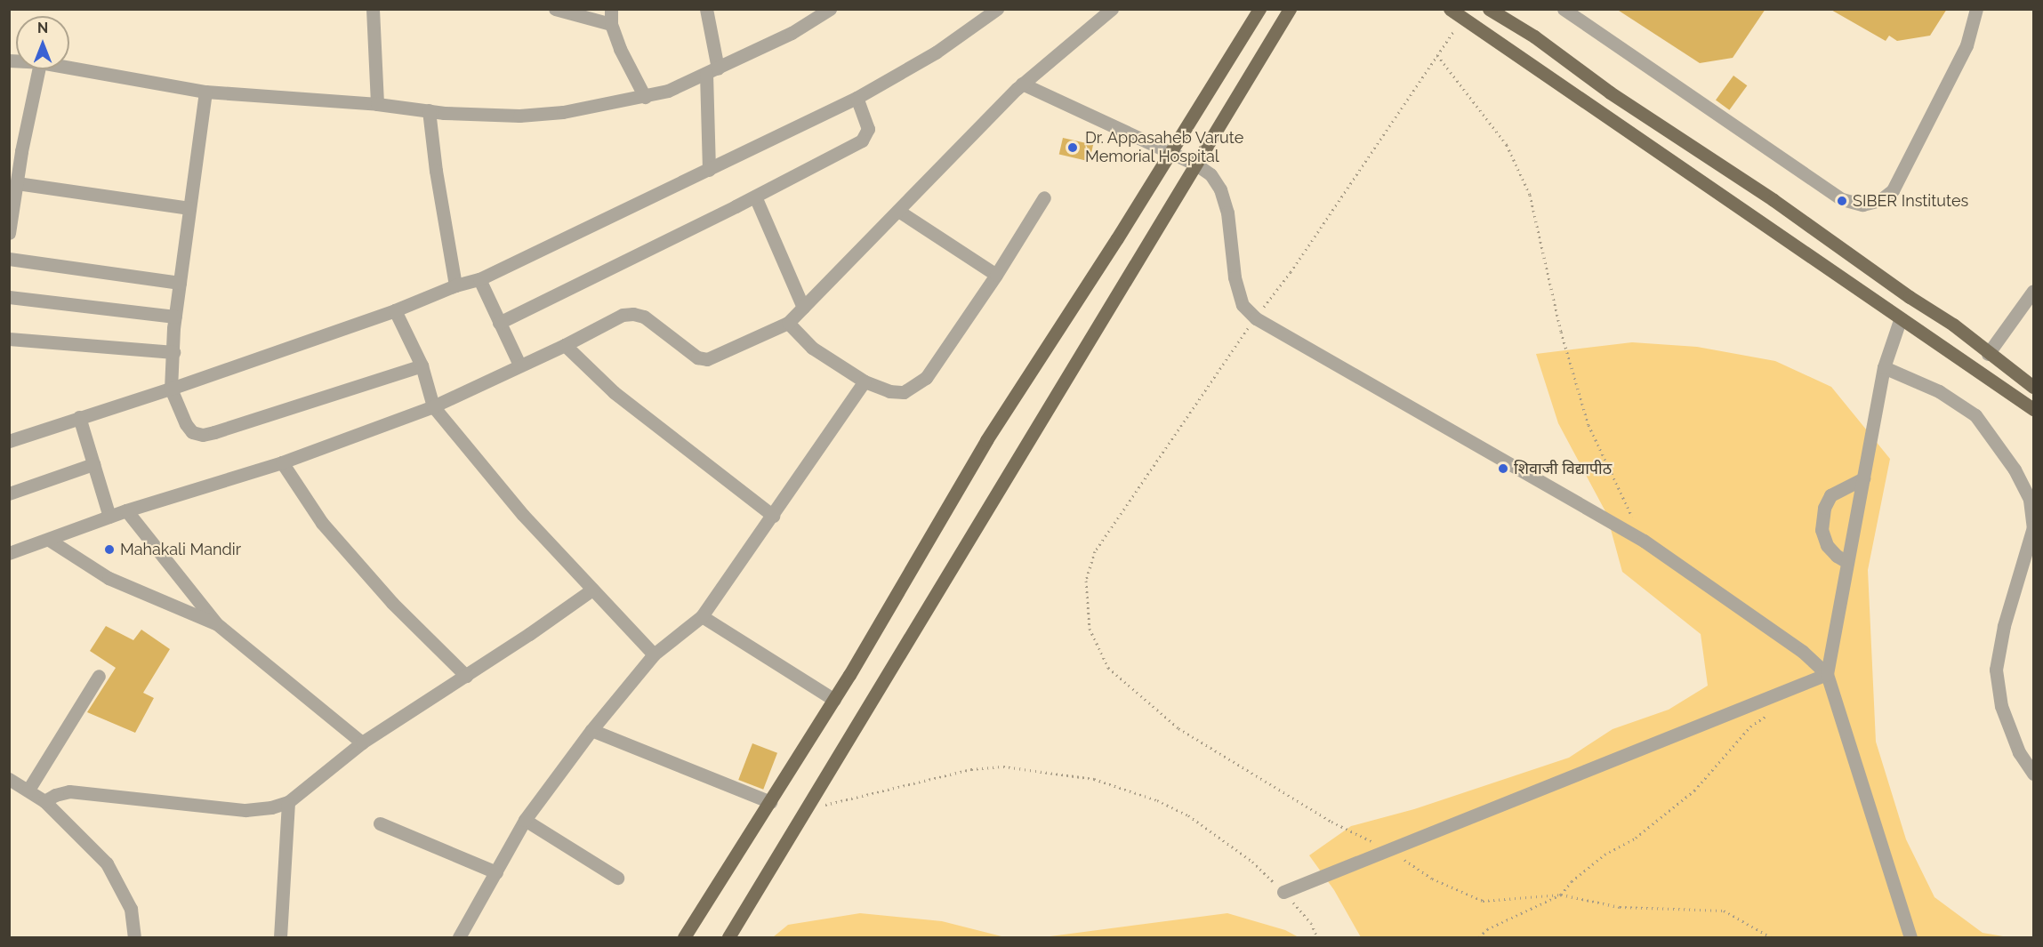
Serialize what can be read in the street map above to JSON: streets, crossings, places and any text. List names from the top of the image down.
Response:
{
  "places": [
    "Dr. Appasaheb Varute Memorial Hospital",
    "SIBER Institutes",
    "शिवाजी विद्यापीठ",
    "Mahakali Mandir"
  ],
  "north": "top"
}
